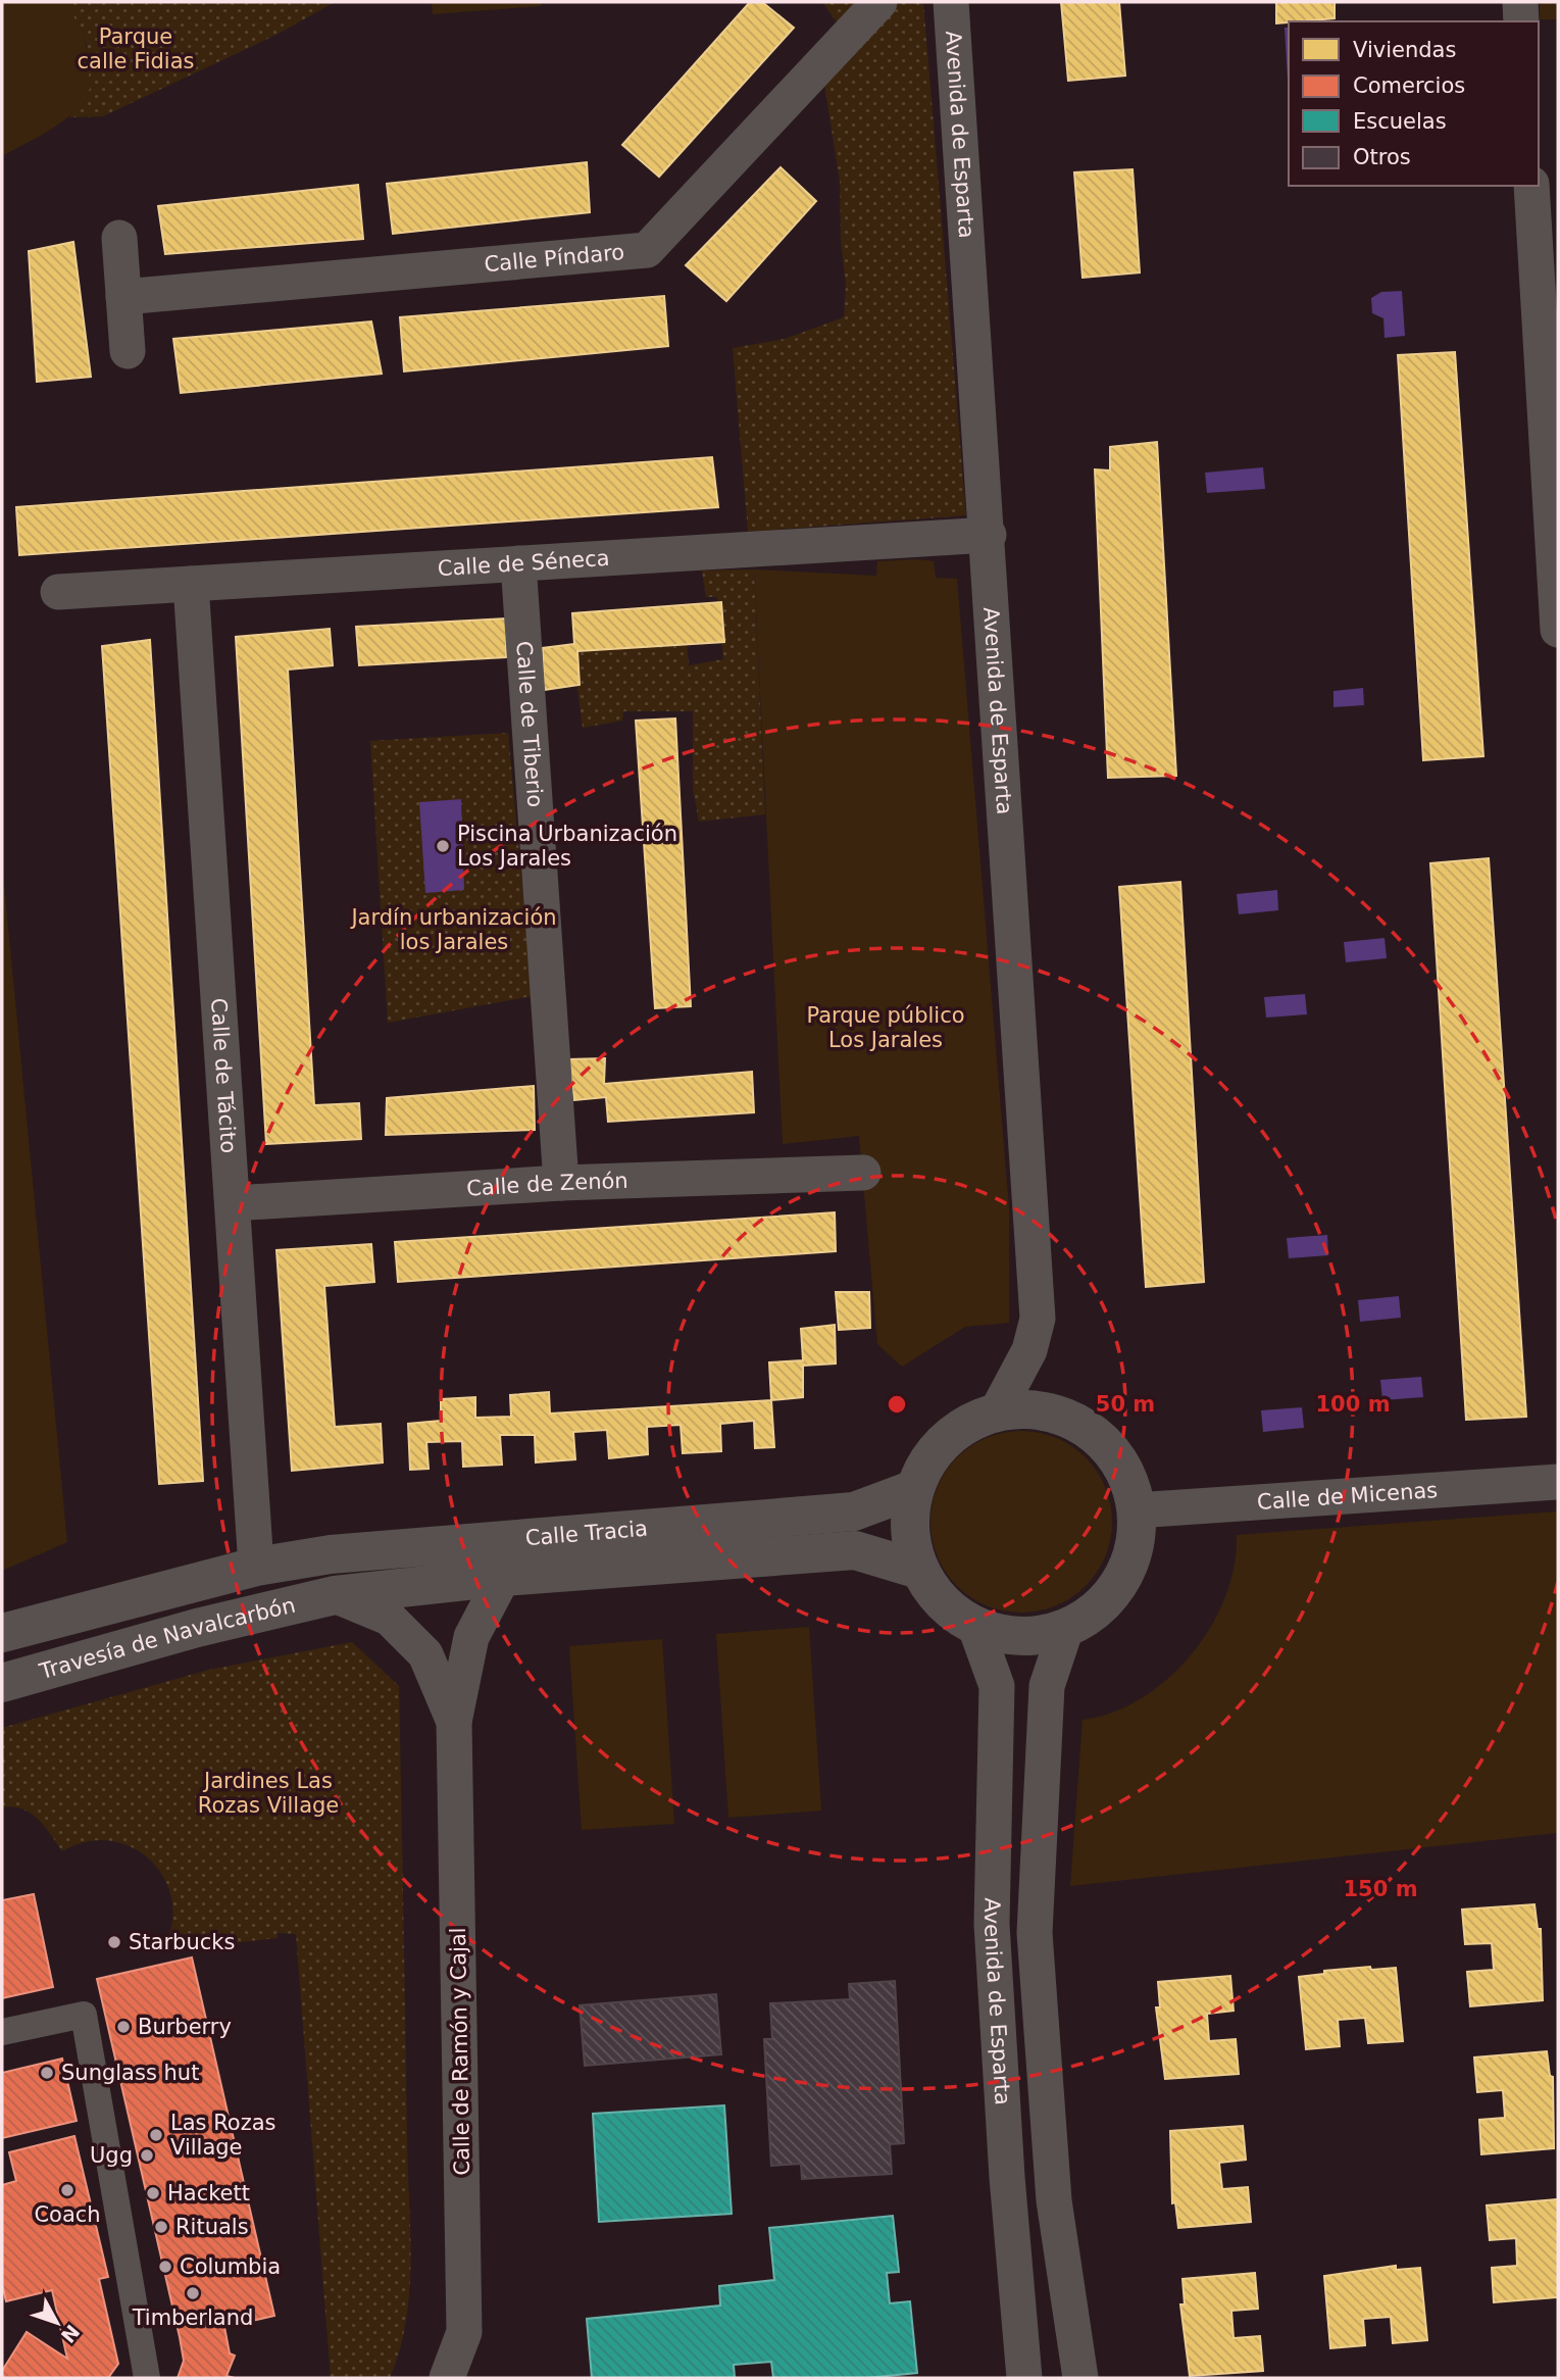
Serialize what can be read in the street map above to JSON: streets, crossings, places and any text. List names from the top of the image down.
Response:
{
  "streets": {
    "street": [
      "Avenida de Esparta",
      "Calle Píndaro",
      "Calle de Séneca",
      "Calle de Tiberio",
      "Calle de Tácito",
      "Calle de Zenón",
      "Calle de Micenas",
      "Calle Tracia",
      "Travesía de Navalcarbón",
      "Calle de Ramón y Cajal"
    ]
  },
  "crossings": [
    ["Avenida de Esparta", "Calle de Séneca"],
    ["Avenida de Esparta", "Calle de Micenas"],
    ["Avenida de Esparta", "Calle Tracia"],
    ["Calle de Séneca", "Calle de Tiberio"],
    ["Calle de Séneca", "Calle de Tácito"],
    ["Calle de Tiberio", "Calle de Zenón"],
    ["Calle de Tácito", "Calle de Zenón"],
    ["Calle de Tácito", "Calle Tracia"],
    ["Calle de Micenas", "Calle Tracia"],
    ["Calle Tracia", "Travesía de Navalcarbón"],
    ["Calle Tracia", "Calle de Ramón y Cajal"],
    ["Travesía de Navalcarbón", "Calle de Ramón y Cajal"]
  ],
  "parks": [
    "Parque calle Fidias",
    "Jardín urbanización los Jarales",
    "Parque público Los Jarales",
    "Jardines Las Rozas Village"
  ],
  "places": [
    "Piscina Urbanización Los Jarales",
    "Starbucks",
    "Burberry",
    "Sunglass hut",
    "Las Rozas Village",
    "Ugg",
    "Coach",
    "Hackett",
    "Rituals",
    "Columbia",
    "Timberland"
  ],
  "legend": [
    "Viviendas",
    "Comercios",
    "Escuelas",
    "Otros"
  ],
  "north": "bottom right",
  "rings": ["50 m", "100 m", "150 m"]
}
